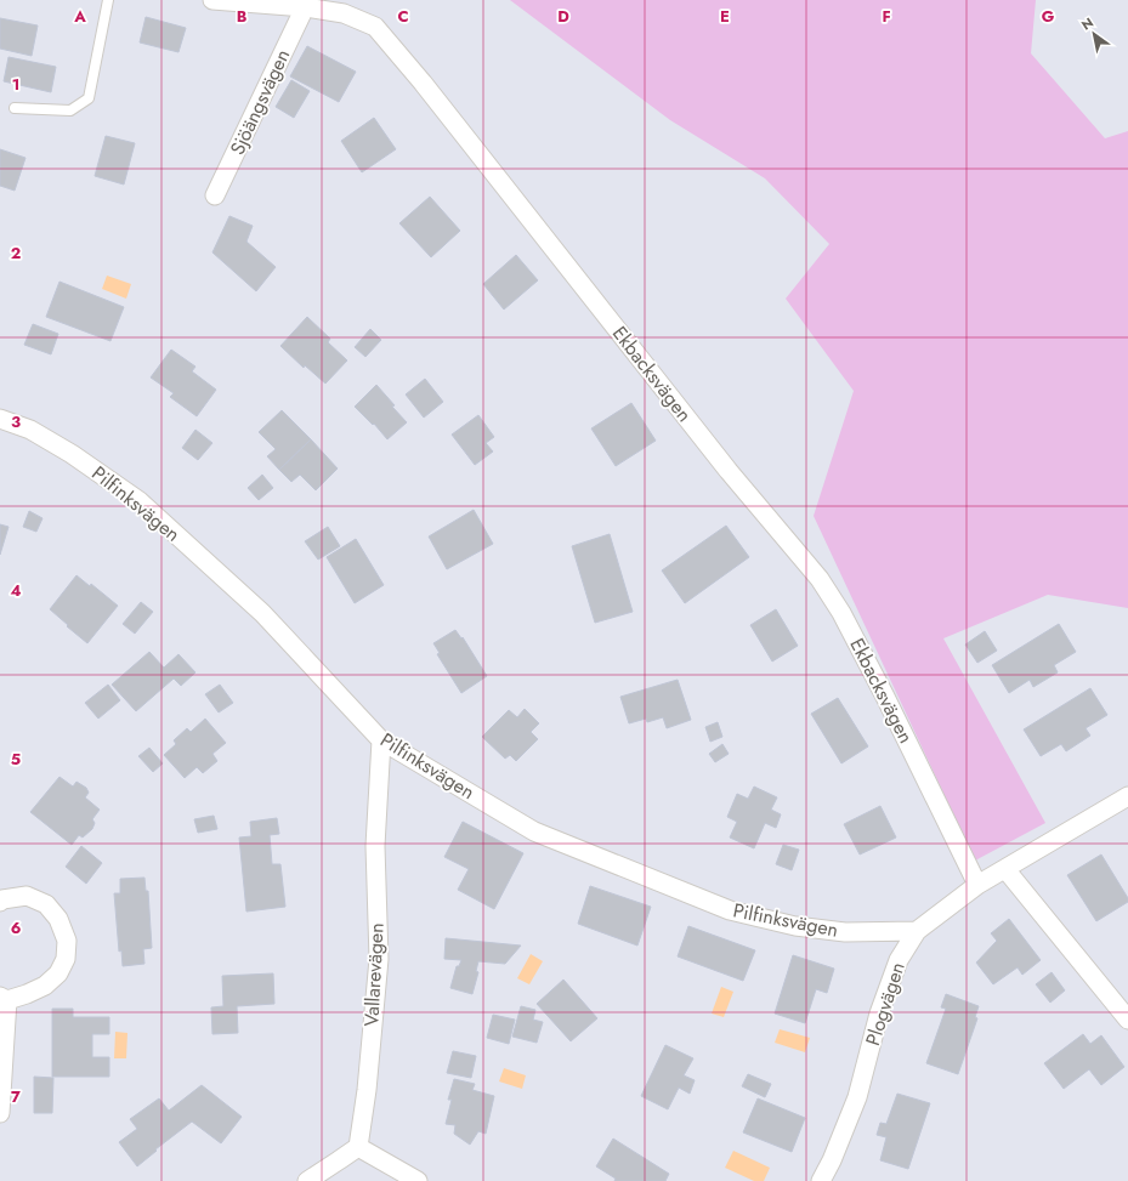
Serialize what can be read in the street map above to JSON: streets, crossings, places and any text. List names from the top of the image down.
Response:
{
  "streets": {
    "street": [
      "Sjöängsvägen",
      "Ekbacksvägen",
      "Pilfinksvägen",
      "Vallarevägen",
      "Plogvägen"
    ]
  },
  "crossings": [
    ["Sjöängsvägen", "Ekbacksvägen"],
    ["Ekbacksvägen", "Plogvägen"],
    ["Pilfinksvägen", "Vallarevägen"],
    ["Pilfinksvägen", "Plogvägen"]
  ],
  "north": "top left",
  "grid": {
    "columns": [
      "A",
      "B",
      "C",
      "D",
      "E",
      "F",
      "G"
    ],
    "rows": [
      "1",
      "2",
      "3",
      "4",
      "5",
      "6",
      "7"
    ]
  }
}
